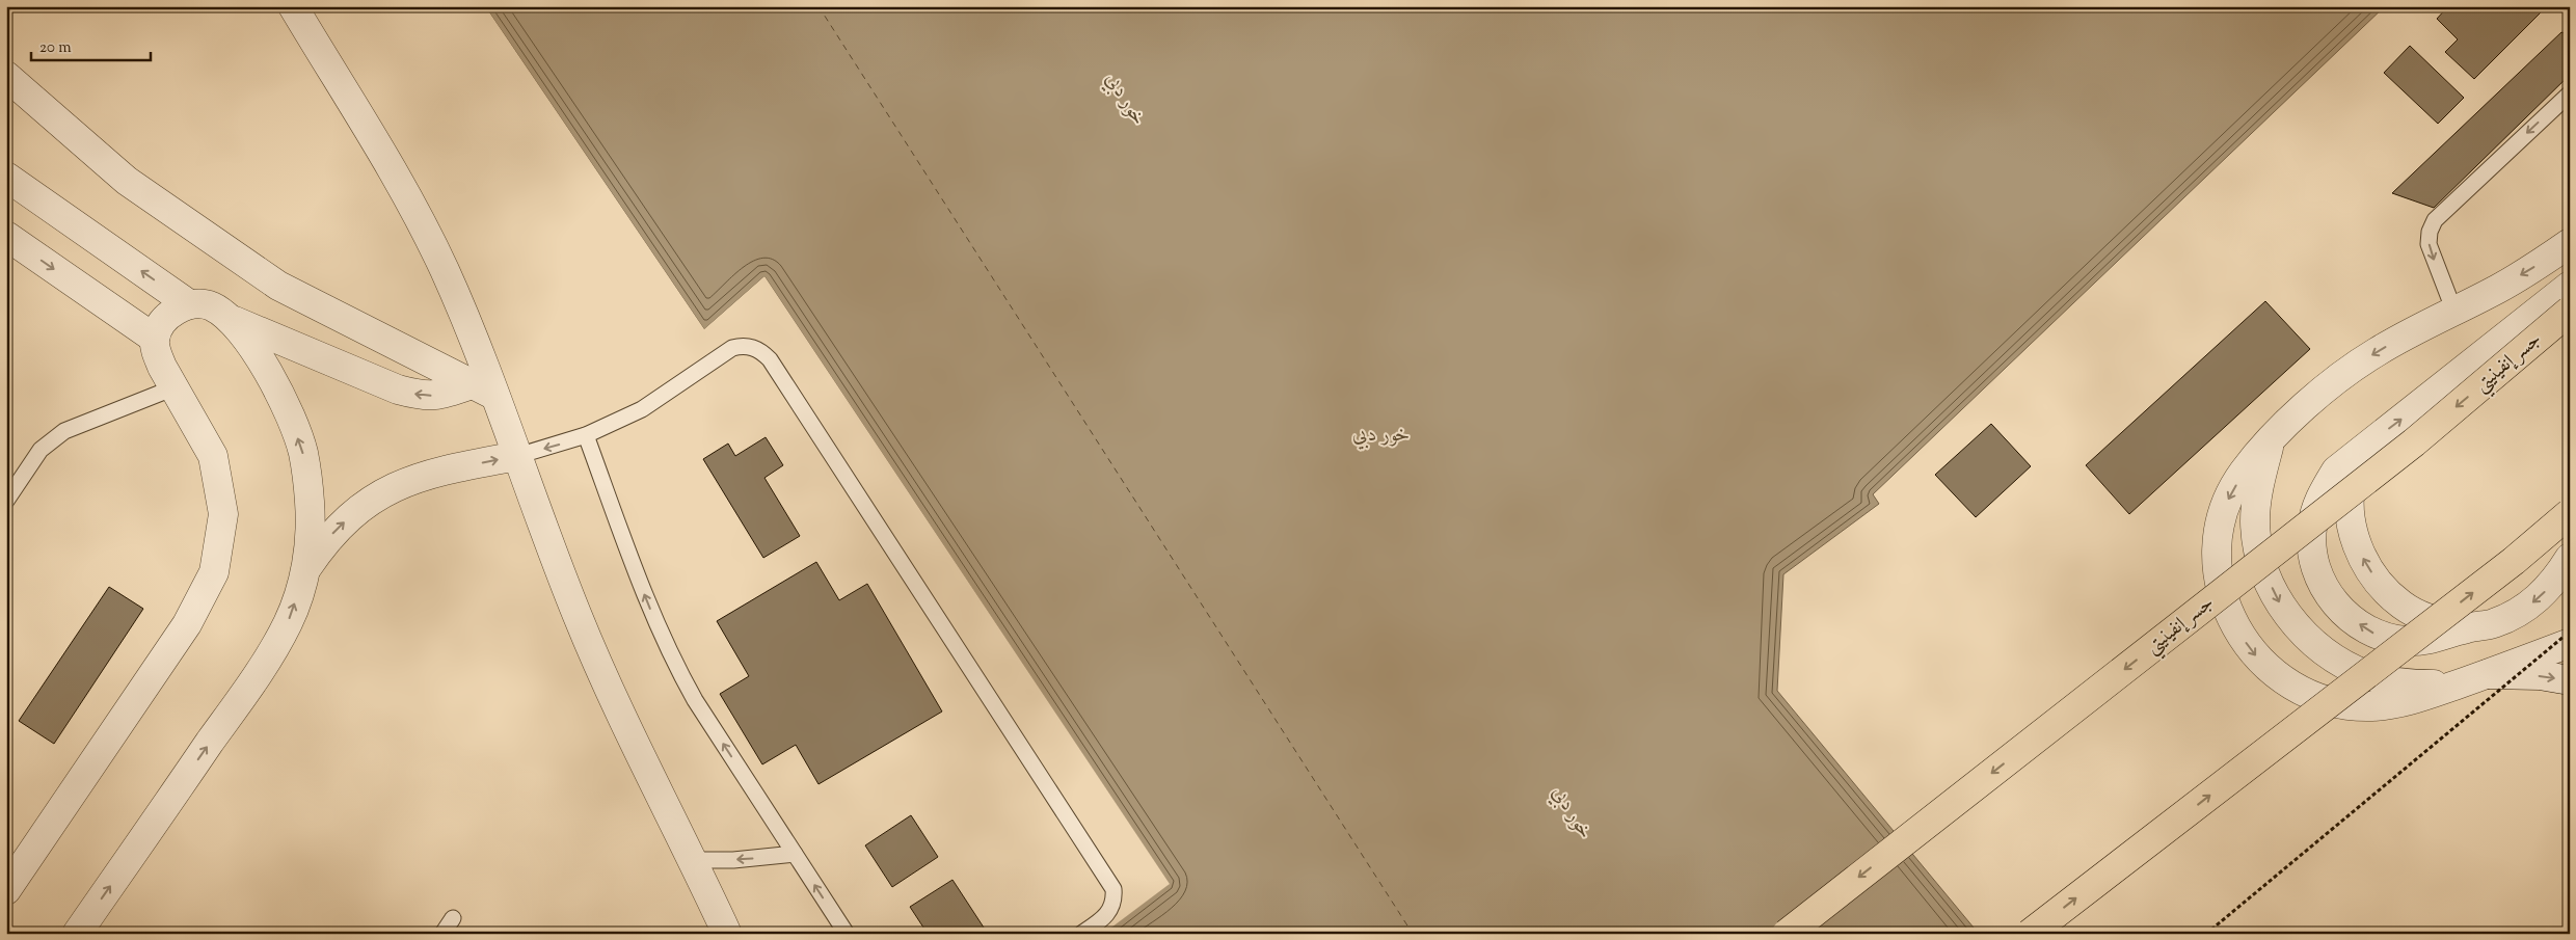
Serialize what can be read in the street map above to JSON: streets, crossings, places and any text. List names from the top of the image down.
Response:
{
  "streets": {
    "highway": ["جسر إنفينيتي"]
  },
  "water": ["خور دبي"],
  "scale_bar": "20 m"
}
